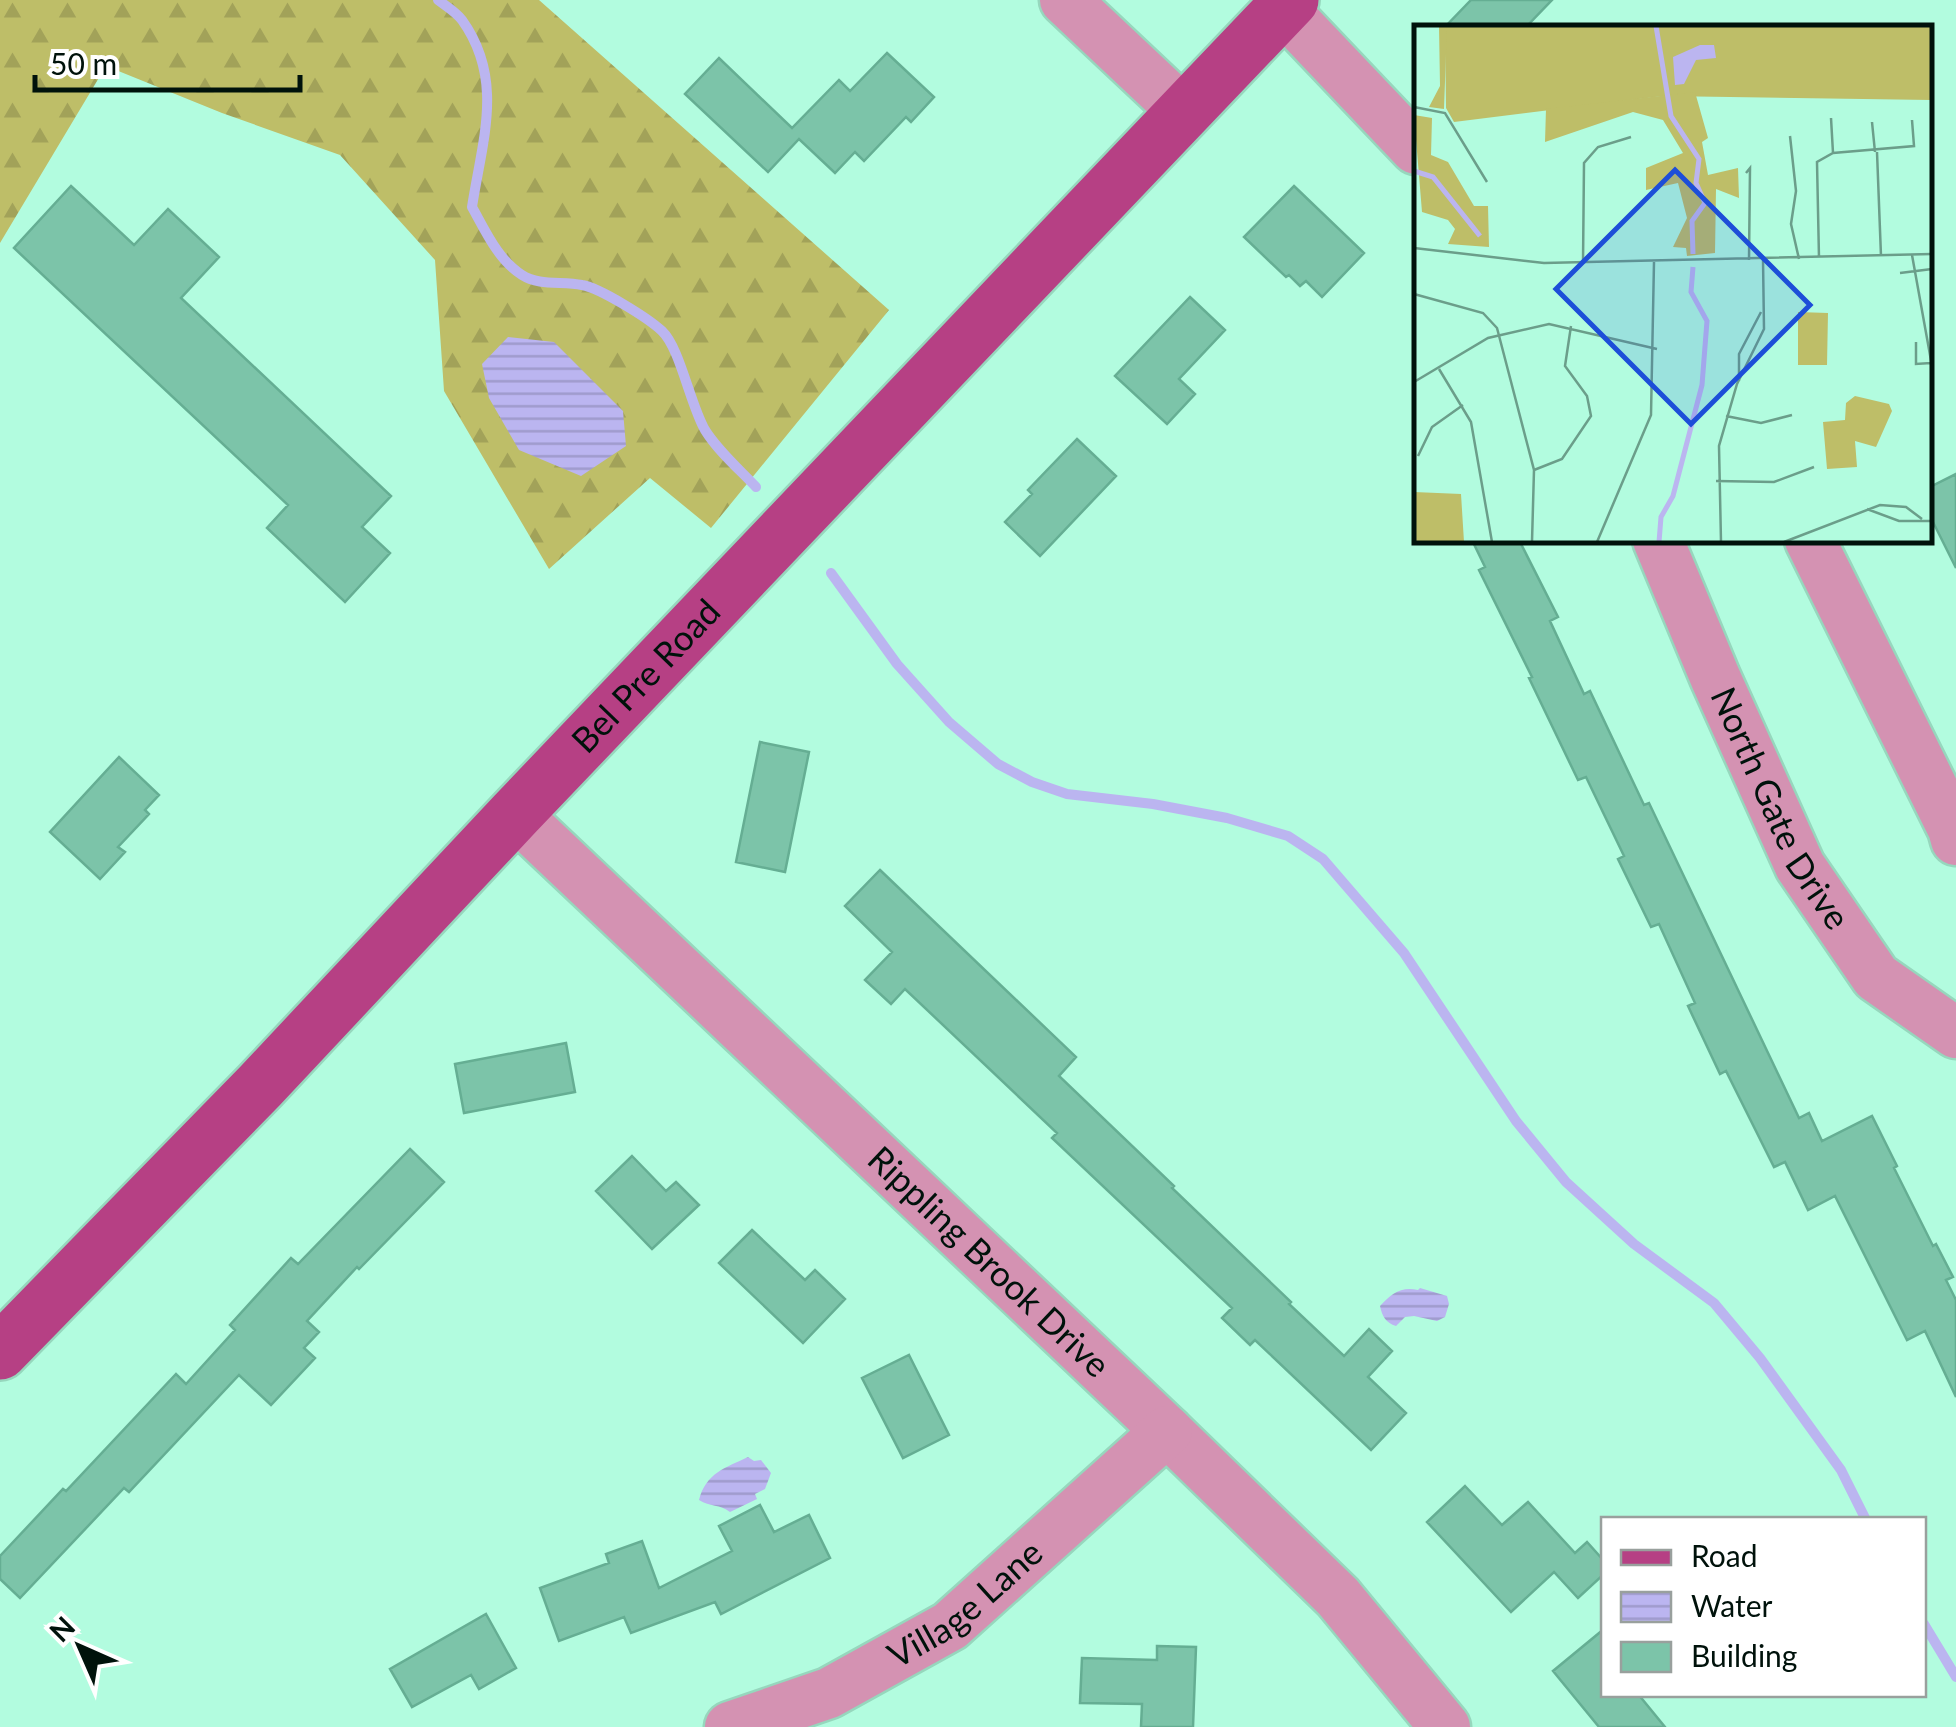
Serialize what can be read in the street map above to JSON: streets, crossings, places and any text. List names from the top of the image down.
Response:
{
  "streets": {
    "main road": ["Bel Pre Road"],
    "street": ["North Gate Drive", "Rippling Brook Drive", "Village Lane"]
  },
  "crossings": [
    ["Bel Pre Road", "Rippling Brook Drive"],
    ["Rippling Brook Drive", "Village Lane"]
  ],
  "legend": ["Road", "Water", "Building"],
  "scale_bar": "50 m",
  "north": "top left"
}
